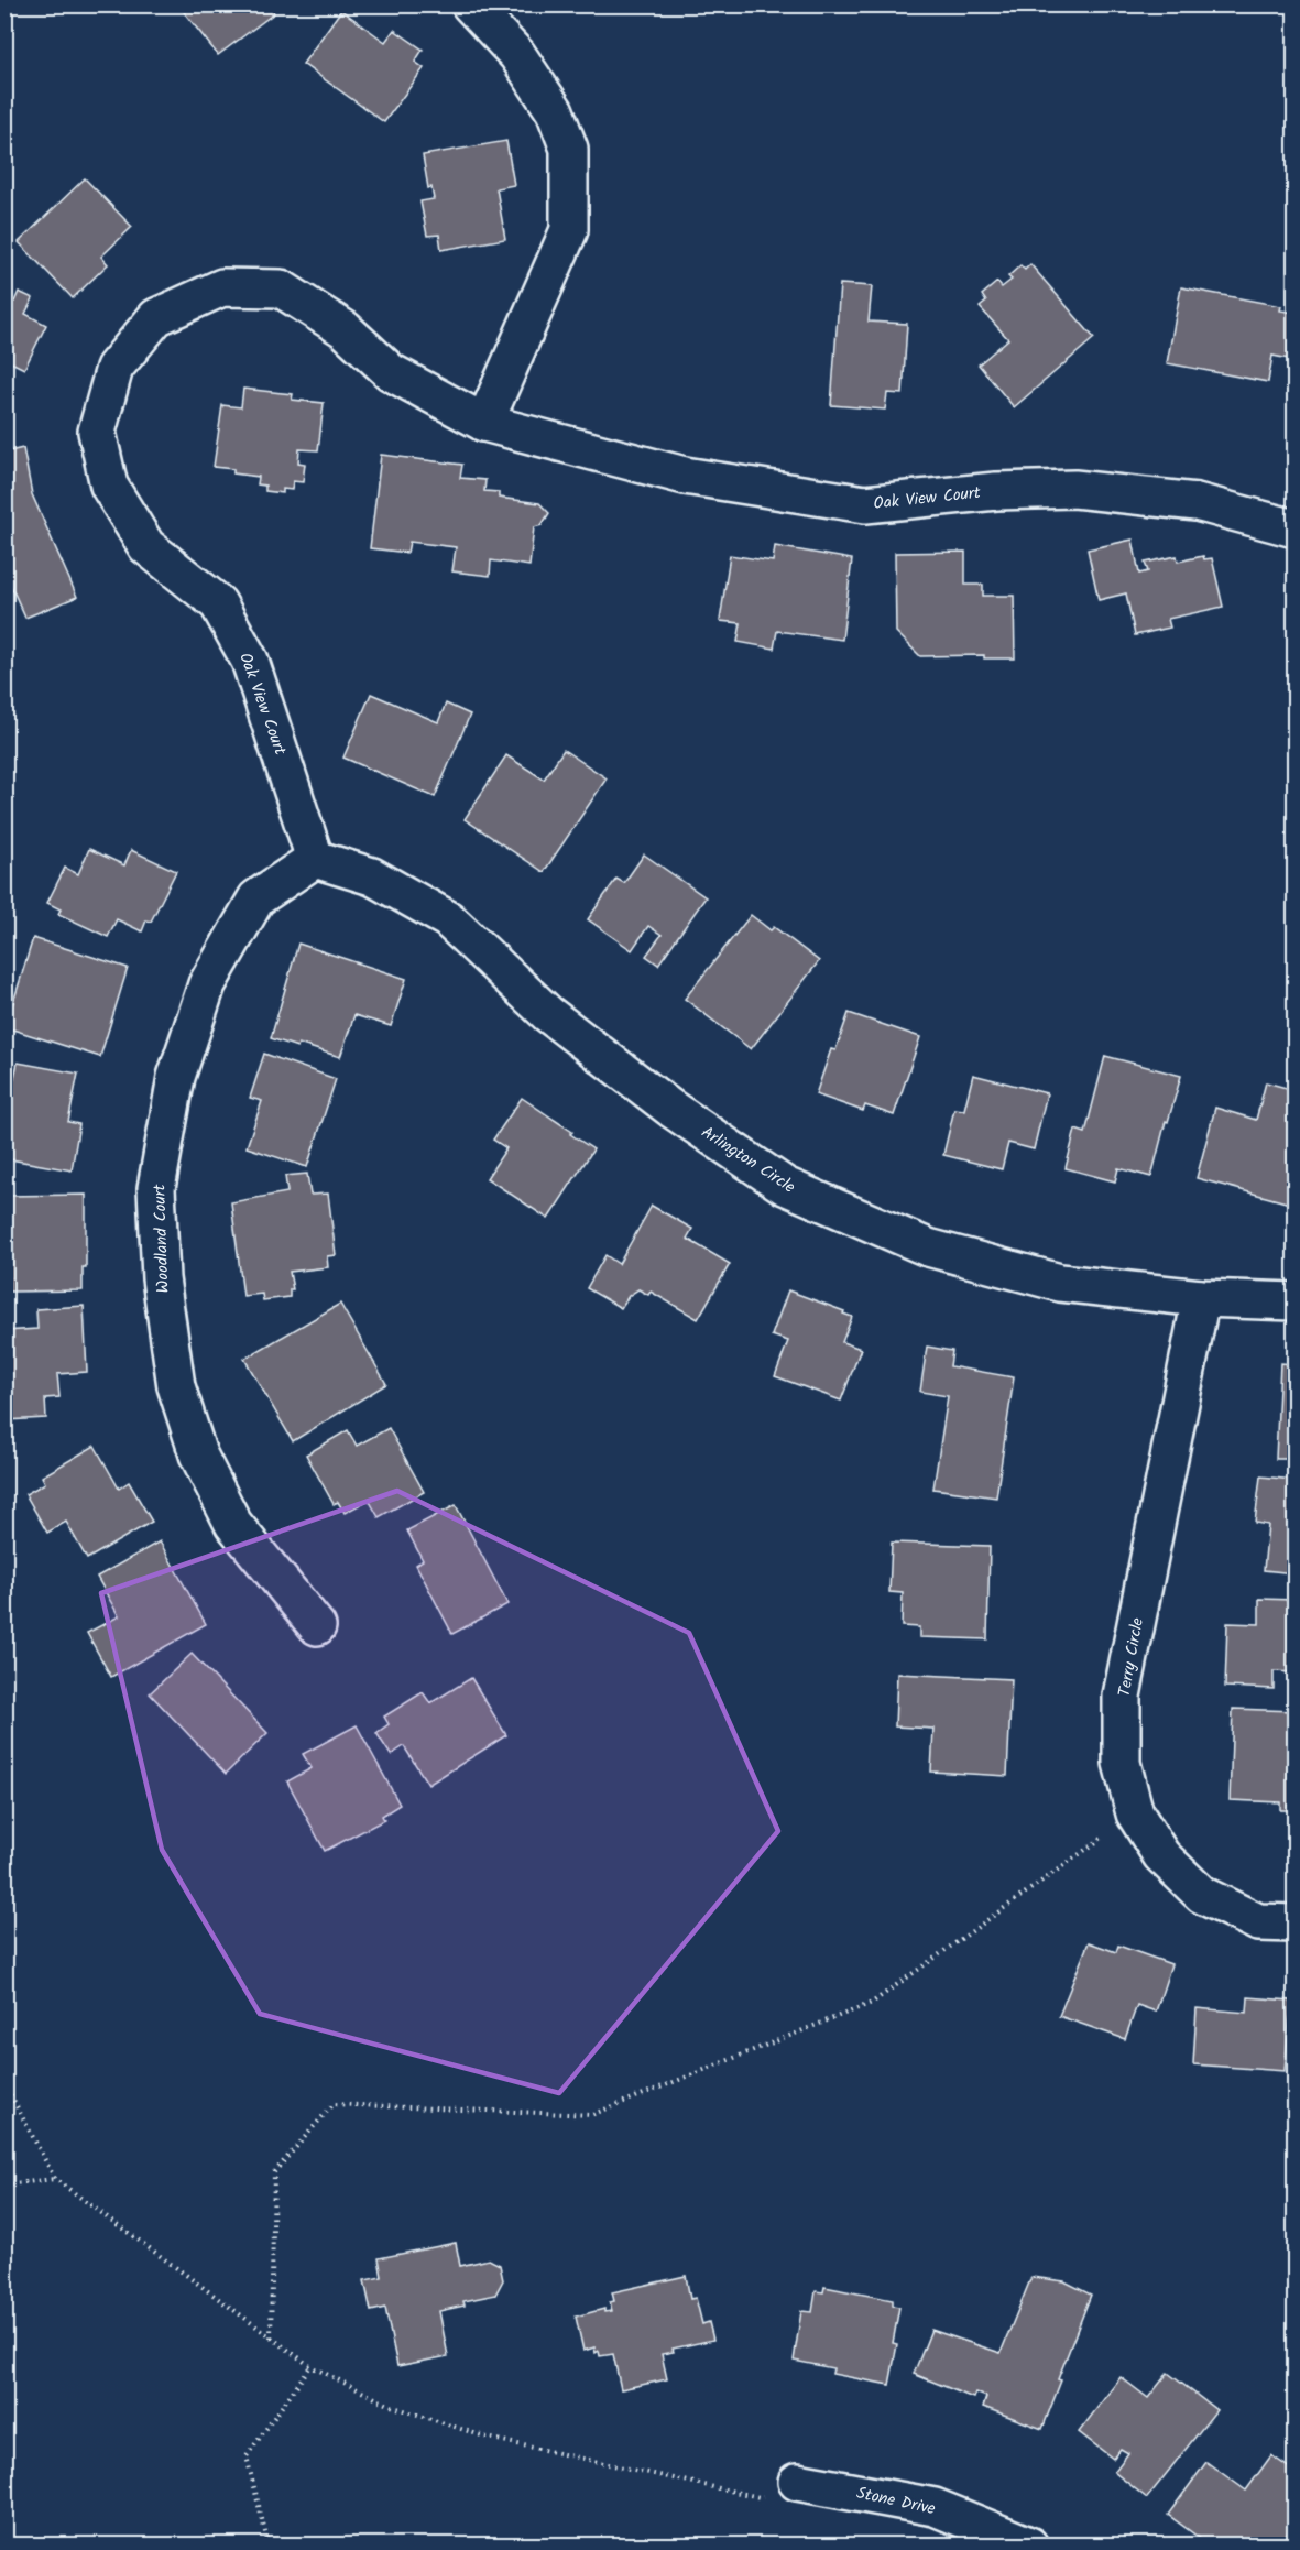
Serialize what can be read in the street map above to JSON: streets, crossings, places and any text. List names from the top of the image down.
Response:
{
  "streets": {
    "street": [
      "Oak View Court",
      "Arlington Circle",
      "Woodland Court",
      "Terry Circle",
      "Stone Drive"
    ]
  },
  "crossings": [
    ["Oak View Court", "Arlington Circle"],
    ["Oak View Court", "Woodland Court"],
    ["Arlington Circle", "Woodland Court"],
    ["Arlington Circle", "Terry Circle"]
  ]
}
